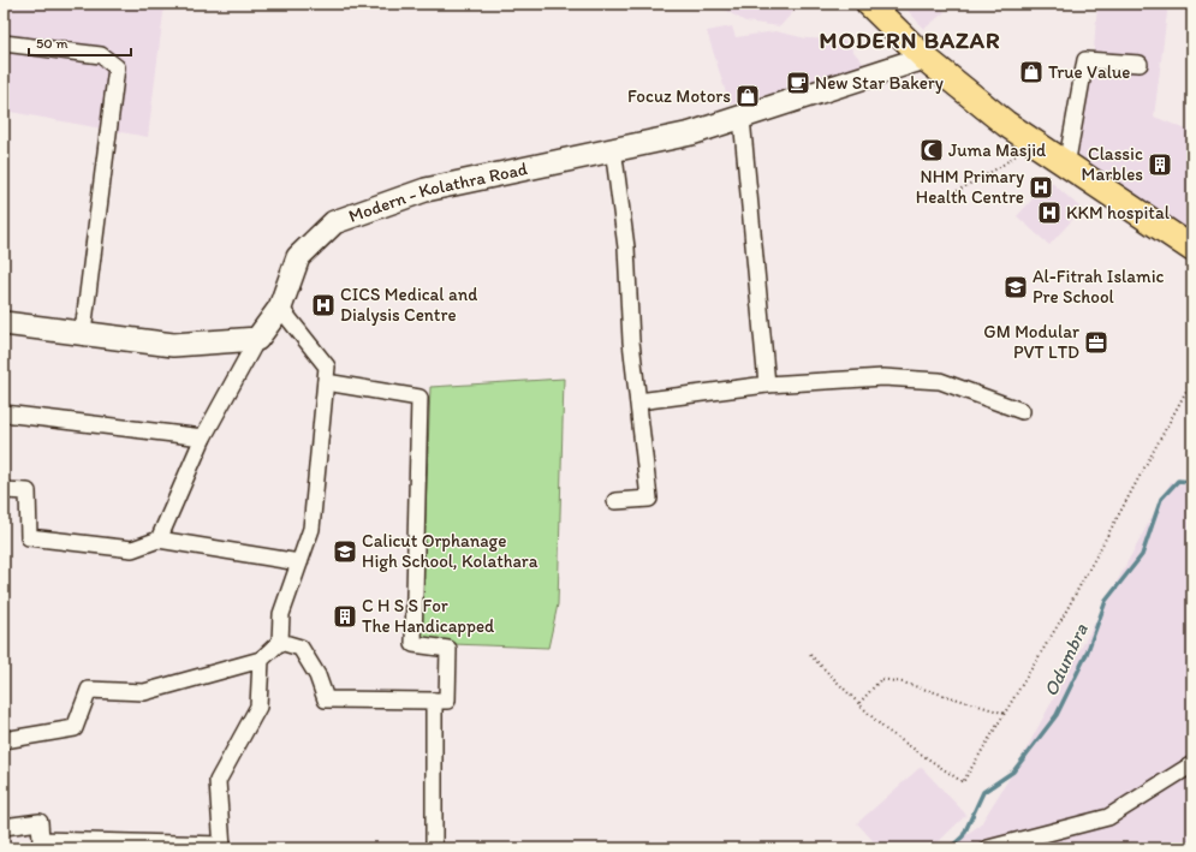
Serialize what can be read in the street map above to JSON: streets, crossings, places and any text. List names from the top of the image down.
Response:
{
  "streets": {
    "main road": ["Modern - Kolathra Road"]
  },
  "districts": ["MODERN BAZAR"],
  "water": ["Odumbra"],
  "places": {
    "shop": ["True Value", "Focuz Motors"],
    "cafe": ["New Star Bakery"],
    "mosque": ["Juma Masjid"],
    "building": ["Classic Marbles", "C H S S For The Handicapped"],
    "hospital": ["NHM Primary Health Centre", "KKM hospital", "CICS Medical and Dialysis Centre"],
    "school or university": ["Al-Fitrah Islamic Pre School", "Calicut Orphanage High School, Kolathara"],
    "office": ["GM Modular PVT LTD"]
  },
  "scale_bar": "50 m"
}
